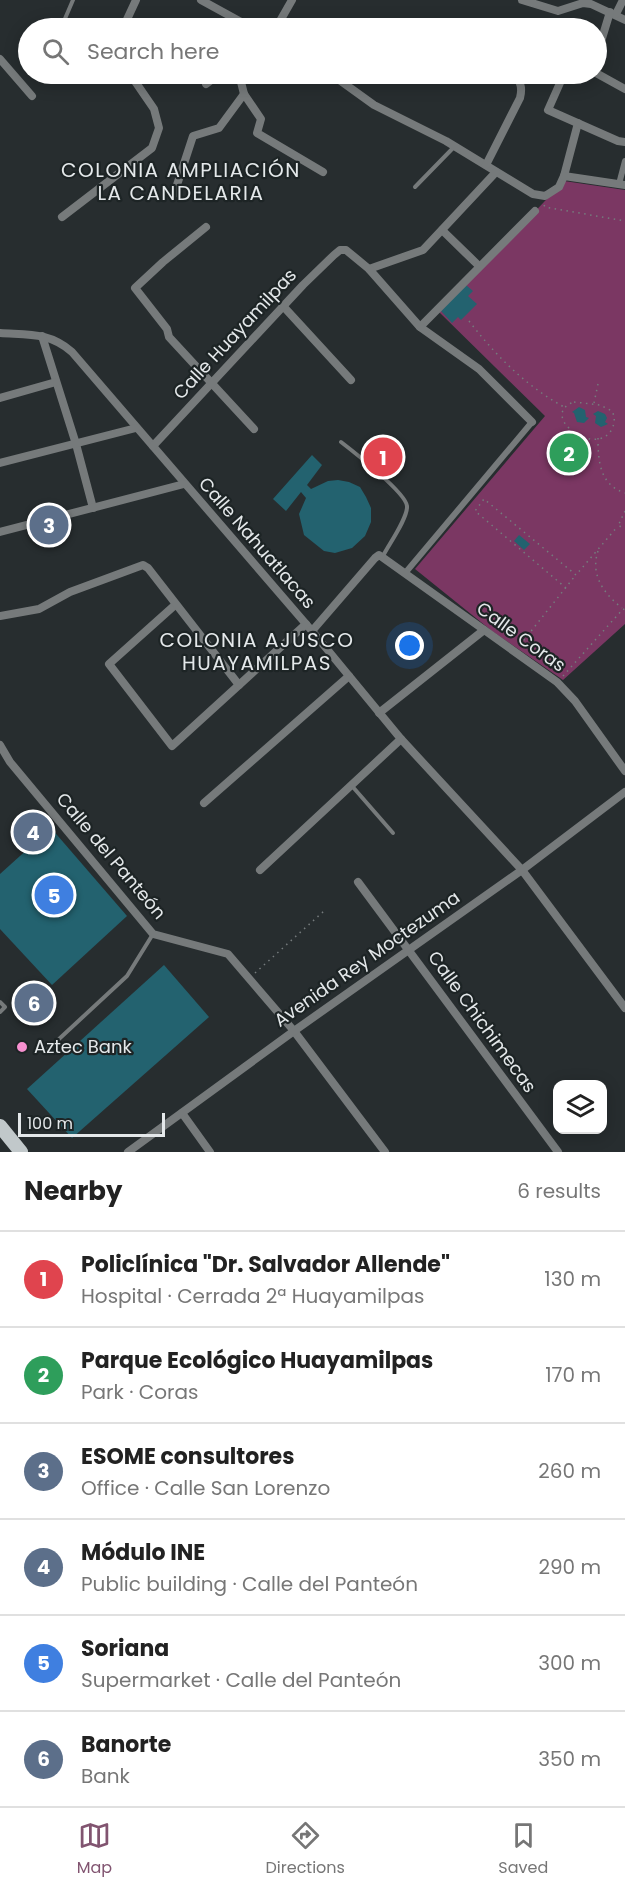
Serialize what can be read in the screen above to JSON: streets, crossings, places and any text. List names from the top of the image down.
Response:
{
  "streets": {
    "street": [
      "Calle Huayamilpas",
      "Calle Nahuatlacas",
      "Calle Coras",
      "Calle del Panteón",
      "Avenida Rey Moctezuma",
      "Calle Chichimecas"
    ]
  },
  "crossings": [
    ["Calle Huayamilpas", "Calle Nahuatlacas"],
    ["Calle Nahuatlacas", "Avenida Rey Moctezuma"],
    ["Calle del Panteón", "Avenida Rey Moctezuma"],
    ["Avenida Rey Moctezuma", "Calle Chichimecas"]
  ],
  "districts": ["COLONIA AMPLIACIÓN LA CANDELARIA", "COLONIA AJUSCO HUAYAMILPAS"],
  "places": ["Aztec Bank"],
  "scale_bar": "100 m",
  "page": {
    "search": "Search here",
    "pins": [
      "2",
      "1",
      "3",
      "4",
      "5",
      "6"
    ],
    "scale": "100 m",
    "heading": ["Nearby", "6 results"],
    "list": [
      {
        "mark": "1",
        "name": "Policlínica \"Dr. Salvador Allende\"",
        "note": "Hospital · Cerrada 2ª Huayamilpas",
        "value": "130 m"
      },
      {
        "mark": "2",
        "name": "Parque Ecológico Huayamilpas",
        "note": "Park · Coras",
        "value": "170 m"
      },
      {
        "mark": "3",
        "name": "ESOME consultores",
        "note": "Office · Calle San Lorenzo",
        "value": "260 m"
      },
      {
        "mark": "4",
        "name": "Módulo INE",
        "note": "Public building · Calle del Panteón",
        "value": "290 m"
      },
      {
        "mark": "5",
        "name": "Soriana",
        "note": "Supermarket · Calle del Panteón",
        "value": "300 m"
      },
      {
        "mark": "6",
        "name": "Banorte",
        "note": "Bank",
        "value": "350 m"
      }
    ],
    "nav": ["Map", "Directions", "Saved"]
  }
}
